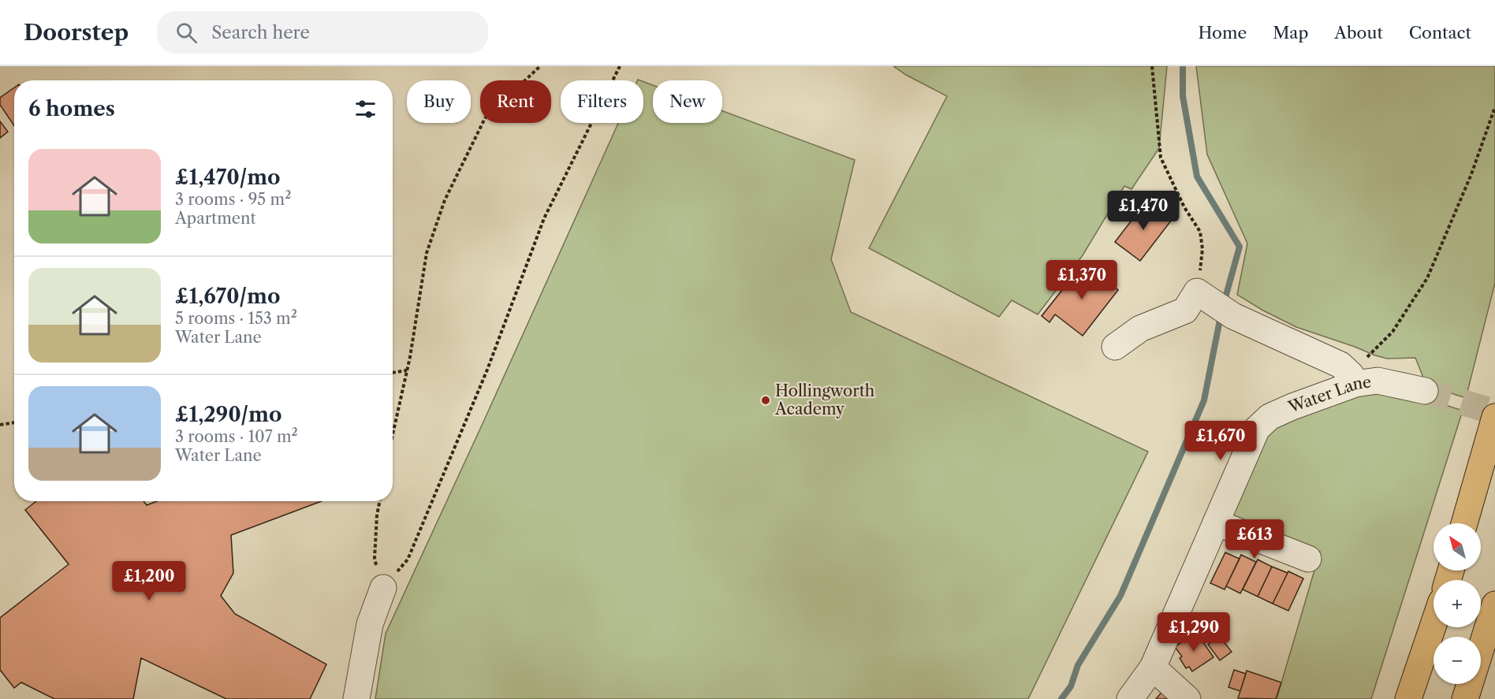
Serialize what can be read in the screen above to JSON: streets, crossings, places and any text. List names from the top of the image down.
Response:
{
  "streets": {
    "street": ["Water Lane"]
  },
  "places": ["Hollingworth Academy"],
  "north": "top left",
  "page": {
    "header": "Doorstep",
    "search": "Search here",
    "nav": [
      "Home",
      "Map",
      "About",
      "Contact"
    ],
    "chip": [
      "Buy",
      "Rent",
      "Filters",
      "New"
    ],
    "heading": "6 homes",
    "list": [
      {
        "name": "£1,470/mo",
        "note": "3 rooms · 95 m² · Apartment"
      },
      {
        "name": "£1,670/mo",
        "note": "5 rooms · 153 m² · Water Lane"
      },
      {
        "name": "£1,290/mo",
        "note": "3 rooms · 107 m² · Water Lane"
      }
    ],
    "price": [
      "£1,470",
      "£1,370",
      "£1,670",
      "£613",
      "£1,200",
      "£1,290"
    ],
    "map_buttons": ["+", "−"]
  }
}
